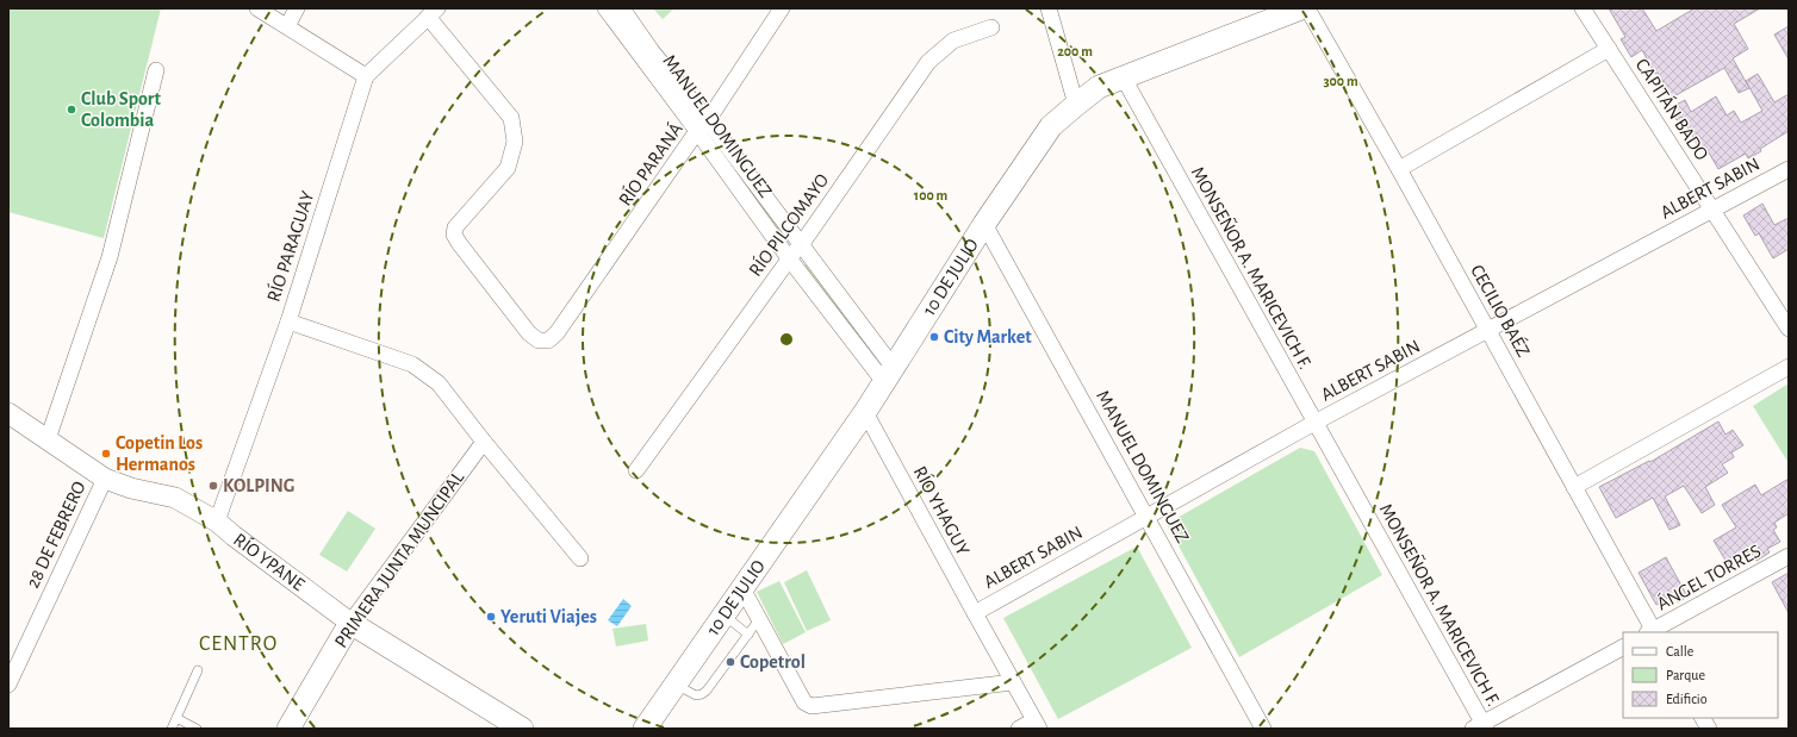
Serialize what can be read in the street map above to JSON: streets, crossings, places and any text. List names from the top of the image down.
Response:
{
  "streets": {
    "main road": ["10 DE JULIO", "PRIMERA JUNTA MUNCIPAL", "RÍO YPANE"],
    "street": [
      "CAPITÁN BADO",
      "MANUEL DOMINGUEZ",
      "RÍO PARANÁ",
      "ALBERT SABIN",
      "RÍO PILCOMAYO",
      "RÍO PARAGUAY",
      "MONSEÑOR A. MARICEVICH F.",
      "CECILIO BAÉZ",
      "RÍO YHAGUY",
      "28 DE FEBRERO",
      "ÁNGEL TORRES"
    ]
  },
  "crossings": [
    ["CAPITÁN BADO", "ALBERT SABIN"],
    ["MANUEL DOMINGUEZ", "RÍO PARANÁ"],
    ["MANUEL DOMINGUEZ", "ALBERT SABIN"],
    ["MANUEL DOMINGUEZ", "RÍO PILCOMAYO"],
    ["MANUEL DOMINGUEZ", "10 DE JULIO"],
    ["RÍO PARANÁ", "RÍO PARAGUAY"],
    ["ALBERT SABIN", "MONSEÑOR A. MARICEVICH F."],
    ["ALBERT SABIN", "CECILIO BAÉZ"],
    ["ALBERT SABIN", "RÍO YHAGUY"],
    ["RÍO PARAGUAY", "RÍO YPANE"],
    ["MONSEÑOR A. MARICEVICH F.", "10 DE JULIO"],
    ["10 DE JULIO", "RÍO YHAGUY"],
    ["CECILIO BAÉZ", "ÁNGEL TORRES"],
    ["28 DE FEBRERO", "RÍO YPANE"],
    ["PRIMERA JUNTA MUNCIPAL", "RÍO YPANE"]
  ],
  "districts": ["CENTRO"],
  "places": [
    "Club Sport Colombia",
    "City Market",
    "Copetin Los Hermanos",
    "KOLPING",
    "Yeruti Viajes",
    "Copetrol"
  ],
  "legend": ["Calle", "Parque", "Edificio"],
  "rings": ["200 m", "300 m", "100 m"]
}
